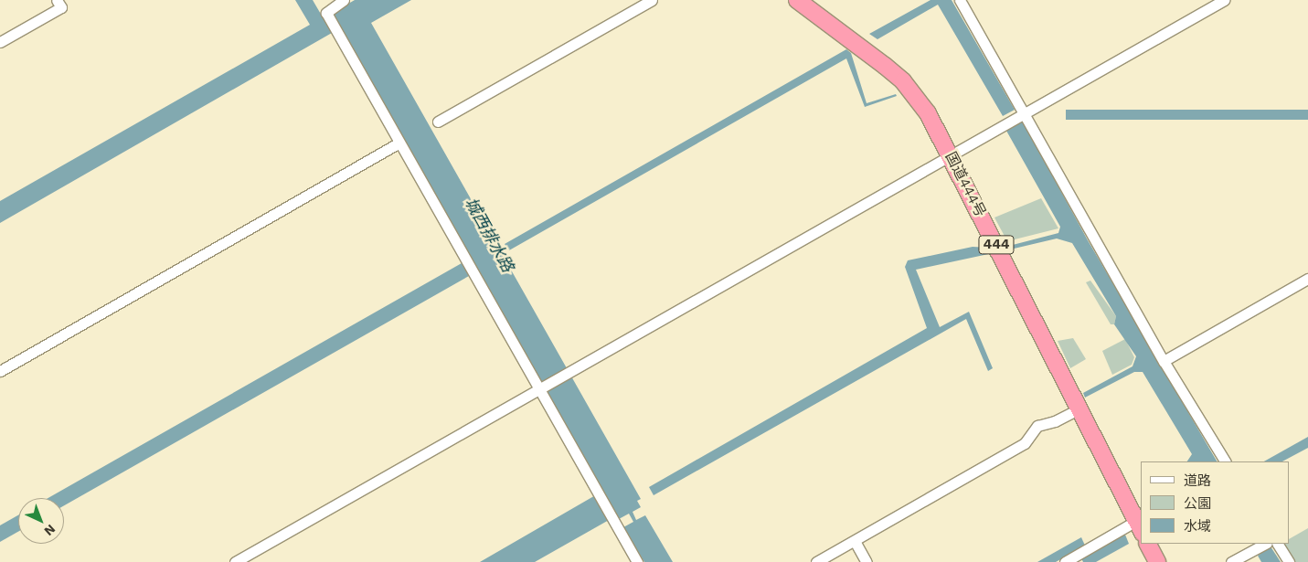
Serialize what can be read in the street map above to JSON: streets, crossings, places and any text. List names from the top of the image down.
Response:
{
  "streets": {
    "highway": ["国道444号", "444"]
  },
  "water": ["城西排水路"],
  "legend": ["道路", "公園", "水域"],
  "north": "bottom right"
}
